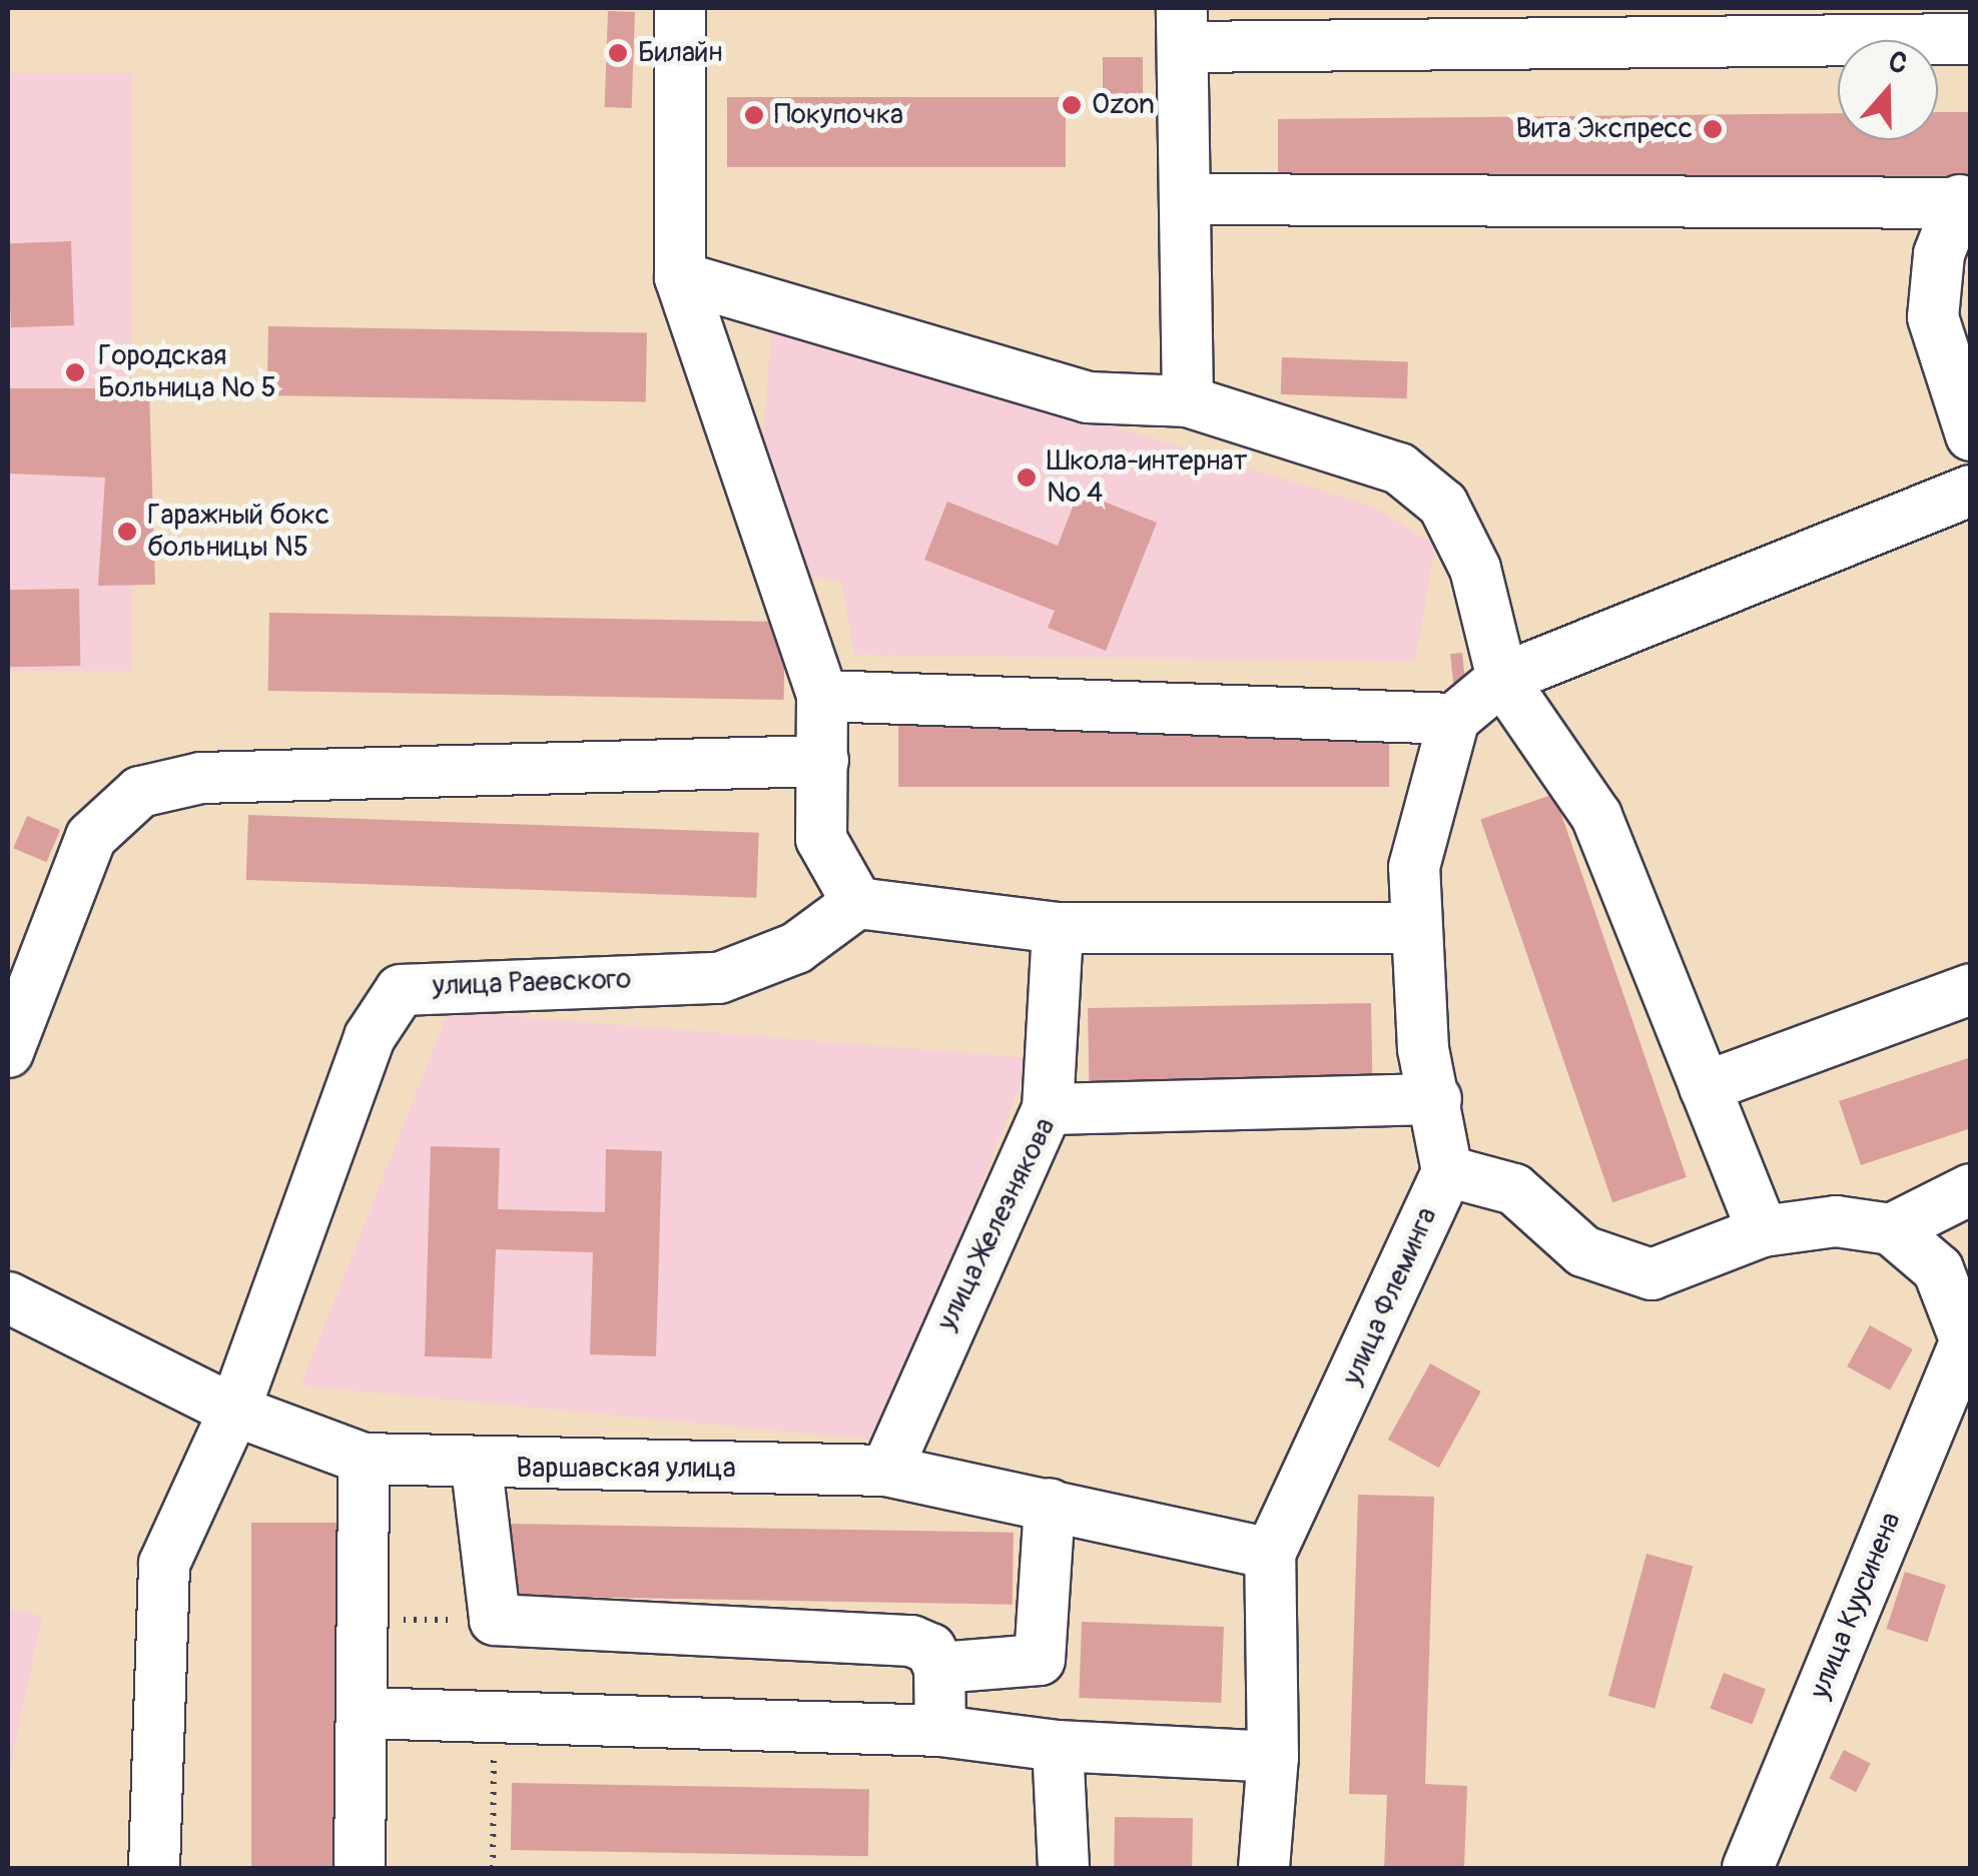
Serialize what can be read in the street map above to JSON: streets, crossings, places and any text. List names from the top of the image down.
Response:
{
  "streets": {
    "street": [
      "улица Раевского",
      "улица Железнякова",
      "улица Флеминга",
      "Варшавская улица",
      "улица Куусинена"
    ]
  },
  "crossings": [
    ["улица Раевского", "Варшавская улица"],
    ["улица Железнякова", "Варшавская улица"],
    ["улица Флеминга", "Варшавская улица"]
  ],
  "places": [
    "Билайн",
    "Ozon",
    "Покупочка",
    "Вита Экспресс",
    "Городская Больница № 5",
    "Школа-интернат № 4",
    "Гаражный бокс больницы N5"
  ],
  "north": "top"
}
